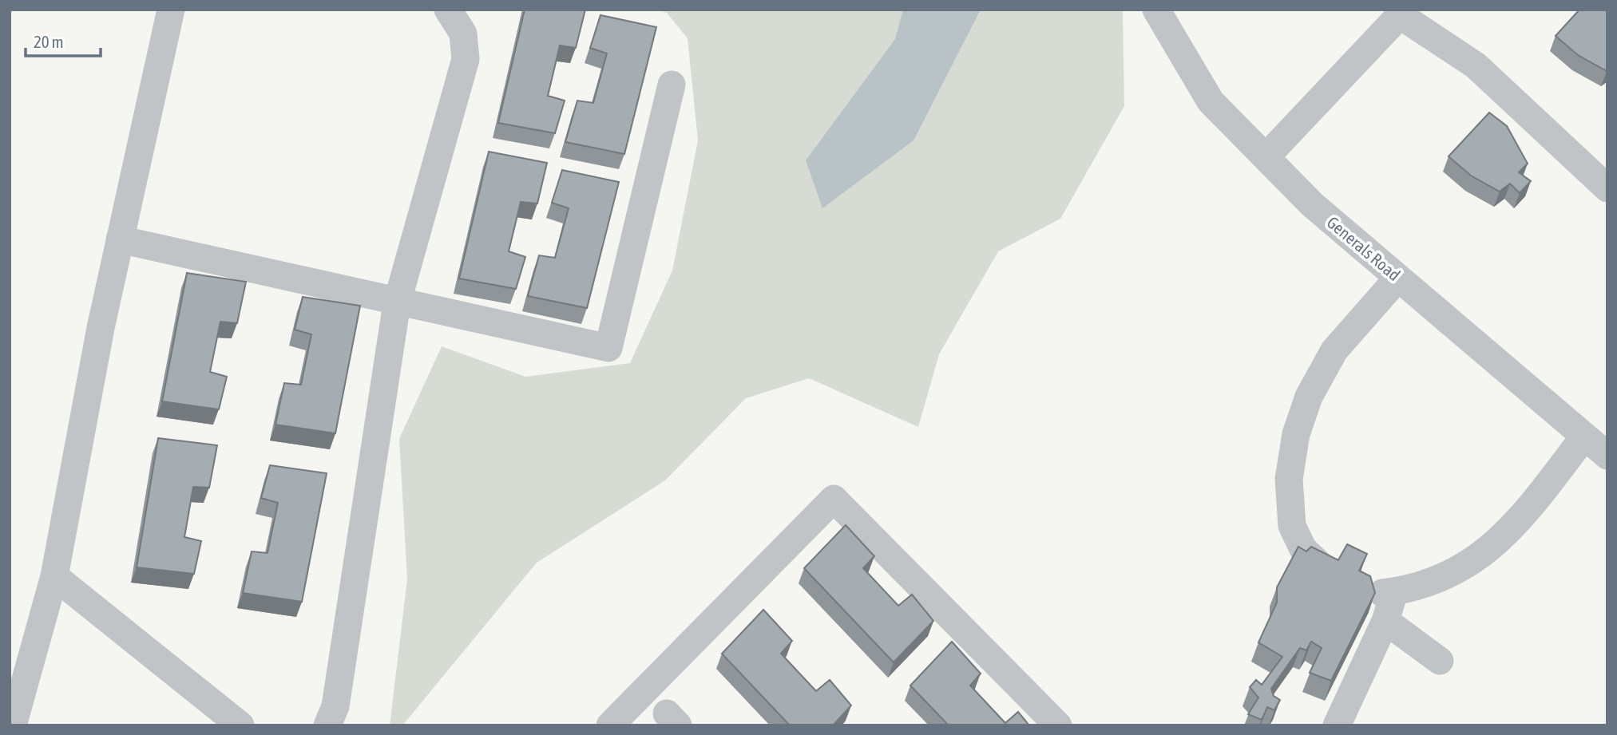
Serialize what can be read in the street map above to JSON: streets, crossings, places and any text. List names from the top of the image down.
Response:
{
  "streets": {
    "street": ["Generals Road"]
  },
  "scale_bar": "20 m"
}
